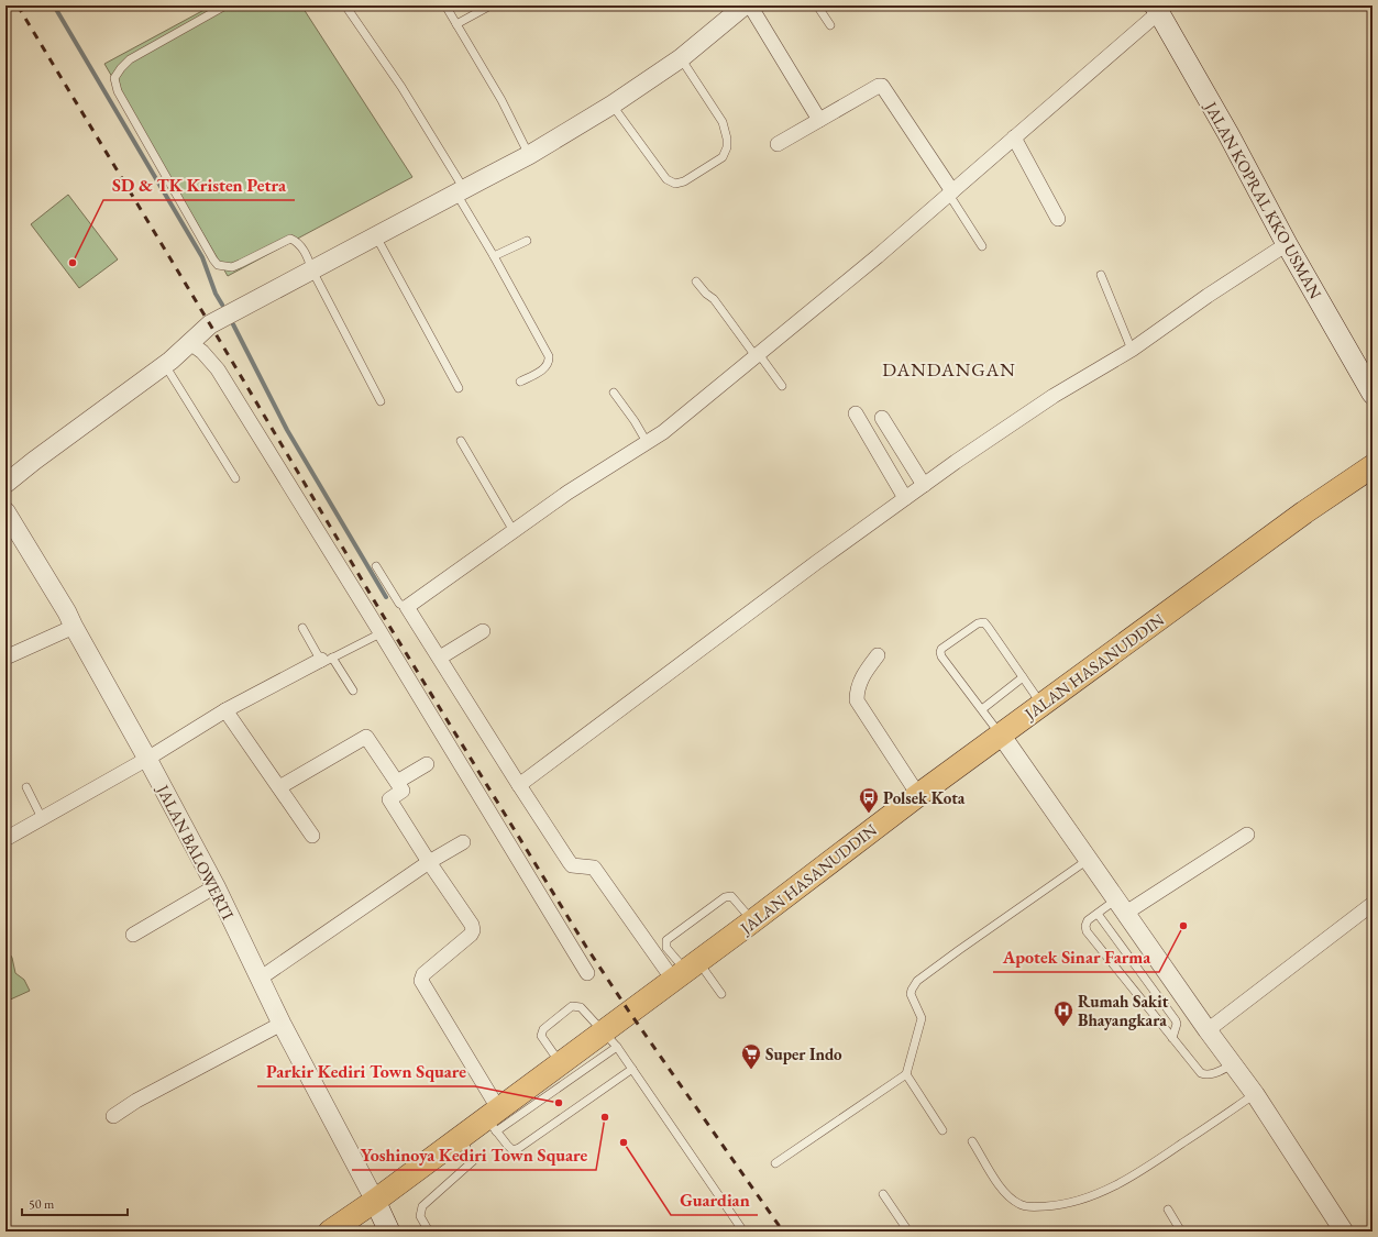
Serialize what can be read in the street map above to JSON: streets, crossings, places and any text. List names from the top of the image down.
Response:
{
  "streets": {
    "main road": ["JALAN KOPRAL KKO USMAN", "JALAN HASANUDDIN"],
    "street": ["JALAN BALOWERTI"]
  },
  "crossings": [
    ["JALAN HASANUDDIN", "JALAN BALOWERTI"]
  ],
  "districts": ["DANDANGAN"],
  "places": {
    "other": [
      "SD & TK Kristen Petra",
      "Apotek Sinar Farma",
      "Parkir Kediri Town Square",
      "Yoshinoya Kediri Town Square",
      "Guardian"
    ],
    "bus stop": ["Polsek Kota"],
    "hospital": ["Rumah Sakit Bhayangkara"],
    "supermarket": ["Super Indo"]
  },
  "scale_bar": "50 m"
}
